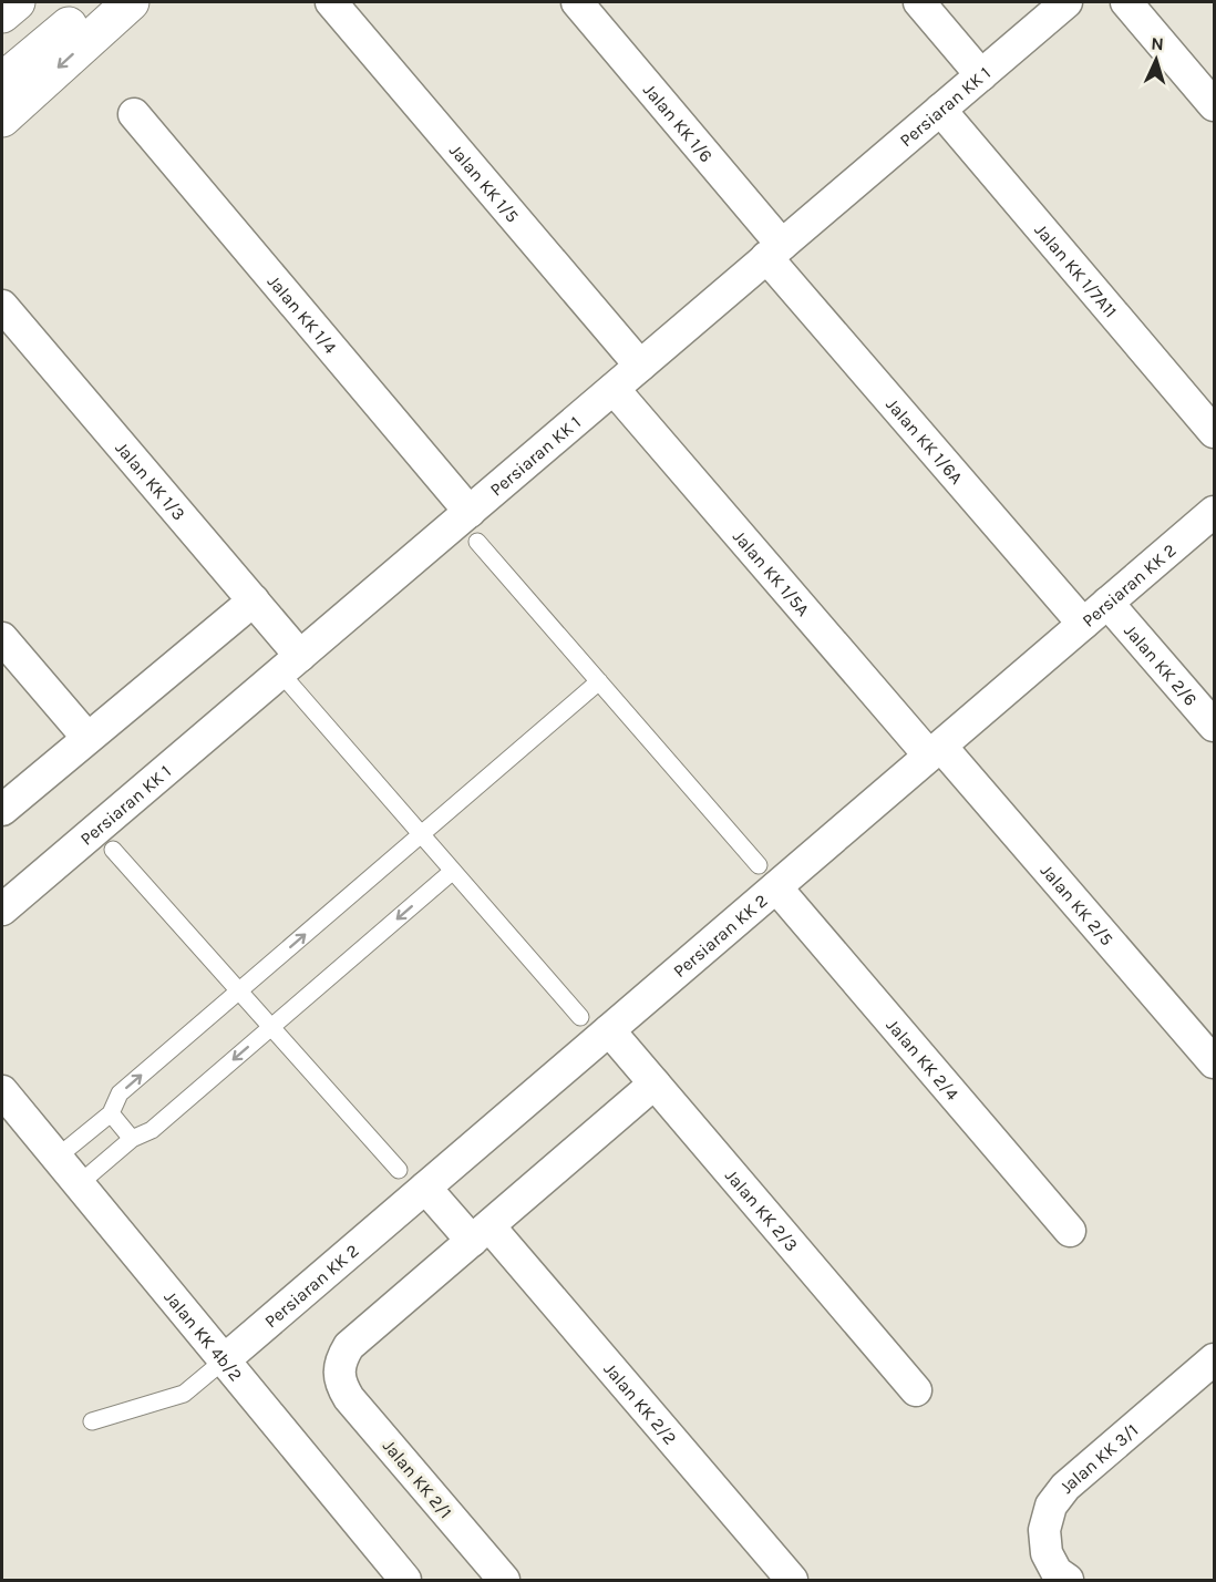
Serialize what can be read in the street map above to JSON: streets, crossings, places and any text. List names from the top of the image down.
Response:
{
  "streets": {
    "street": [
      "Persiaran KK 1",
      "Jalan KK 1/6",
      "Jalan KK 1/5",
      "Jalan KK 1/7A11",
      "Jalan KK 1/4",
      "Jalan KK 1/6A",
      "Jalan KK 1/3",
      "Jalan KK 1/5A",
      "Persiaran KK 2",
      "Jalan KK 2/6",
      "Jalan KK 2/5",
      "Jalan KK 2/4",
      "Jalan KK 2/3",
      "Jalan KK 4b/2",
      "Jalan KK 2/2",
      "Jalan KK 3/1",
      "Jalan KK 2/1"
    ]
  },
  "crossings": [
    ["Persiaran KK 1", "Jalan KK 1/6"],
    ["Persiaran KK 1", "Jalan KK 1/5"],
    ["Persiaran KK 1", "Jalan KK 1/7A11"],
    ["Persiaran KK 1", "Jalan KK 1/4"],
    ["Persiaran KK 1", "Jalan KK 1/6A"],
    ["Persiaran KK 1", "Jalan KK 1/3"],
    ["Persiaran KK 1", "Jalan KK 1/5A"],
    ["Jalan KK 1/6", "Jalan KK 1/6A"],
    ["Jalan KK 1/6A", "Persiaran KK 2"],
    ["Jalan KK 1/5A", "Persiaran KK 2"],
    ["Jalan KK 1/5A", "Jalan KK 2/5"],
    ["Persiaran KK 2", "Jalan KK 2/6"],
    ["Persiaran KK 2", "Jalan KK 2/5"],
    ["Persiaran KK 2", "Jalan KK 2/4"],
    ["Persiaran KK 2", "Jalan KK 2/3"],
    ["Persiaran KK 2", "Jalan KK 4b/2"],
    ["Persiaran KK 2", "Jalan KK 2/2"],
    ["Jalan KK 2/2", "Jalan KK 2/1"]
  ],
  "north": "top"
}
